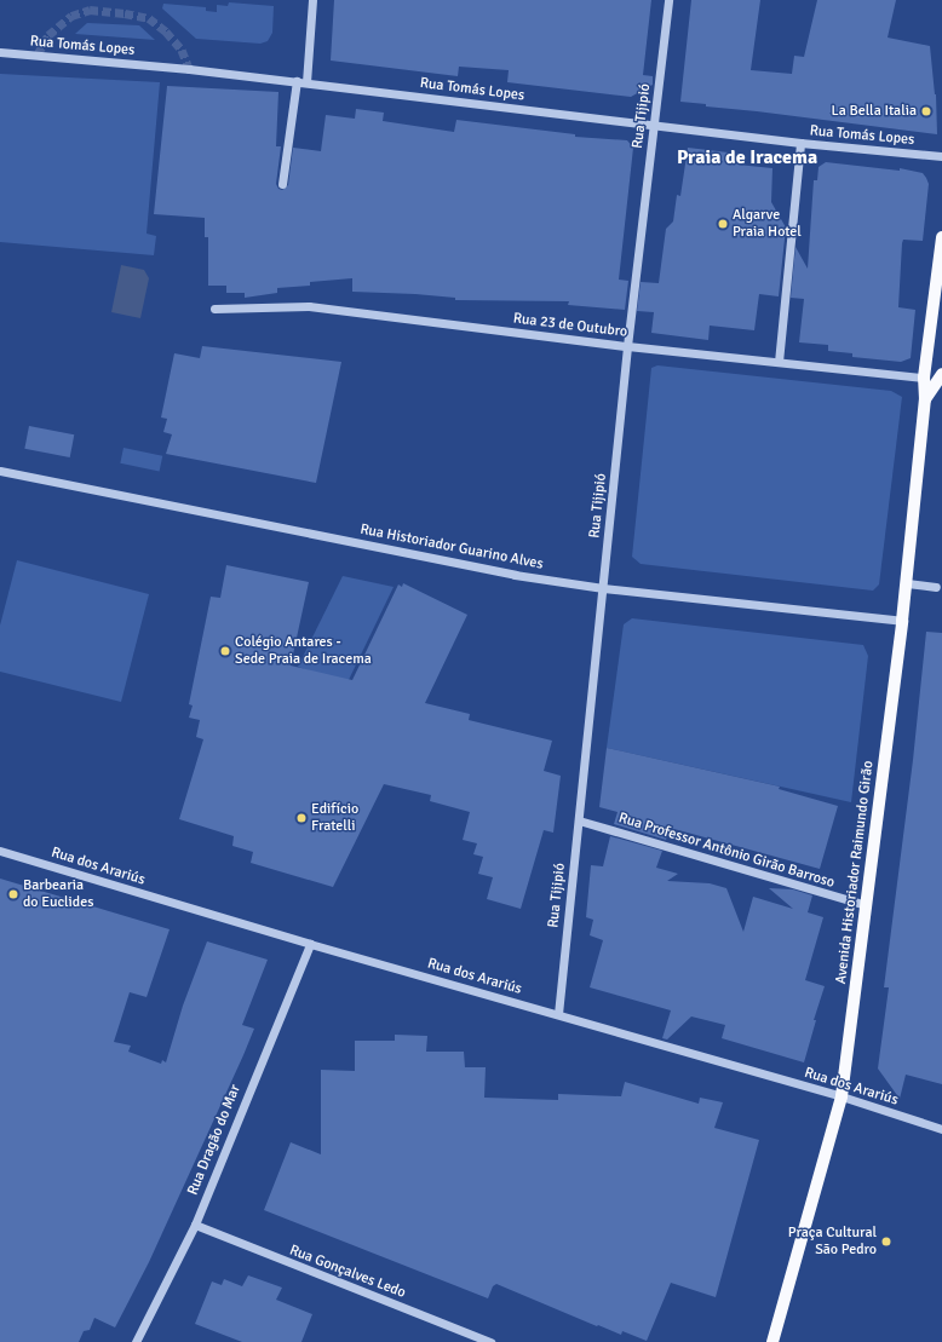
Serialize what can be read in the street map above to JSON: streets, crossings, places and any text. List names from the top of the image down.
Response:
{
  "streets": {
    "main road": ["Avenida Historiador Raimundo Girão"],
    "street": [
      "Rua Tomás Lopes",
      "Rua Tijipió",
      "Rua 23 de Outubro",
      "Rua Historiador Guarino Alves",
      "Rua Professor Antônio Girão Barroso",
      "Rua dos Arariús",
      "Rua Dragão do Mar",
      "Rua Gonçalves Ledo"
    ]
  },
  "crossings": [
    ["Rua Tomás Lopes", "Rua Tijipió"],
    ["Rua Tijipió", "Rua 23 de Outubro"],
    ["Rua Tijipió", "Rua Historiador Guarino Alves"],
    ["Rua Tijipió", "Rua Professor Antônio Girão Barroso"],
    ["Rua Tijipió", "Rua dos Arariús"],
    ["Rua 23 de Outubro", "Avenida Historiador Raimundo Girão"],
    ["Rua Historiador Guarino Alves", "Avenida Historiador Raimundo Girão"],
    ["Rua Professor Antônio Girão Barroso", "Avenida Historiador Raimundo Girão"],
    ["Rua dos Arariús", "Avenida Historiador Raimundo Girão"],
    ["Rua dos Arariús", "Rua Dragão do Mar"],
    ["Rua Dragão do Mar", "Rua Gonçalves Ledo"]
  ],
  "districts": ["Praia de Iracema"],
  "places": [
    "La Bella Italia",
    "Algarve Praia Hotel",
    "Colégio Antares - Sede Praia de Iracema",
    "Edifício Fratelli",
    "Barbearia do Euclides",
    "Praça Cultural São Pedro"
  ]
}
